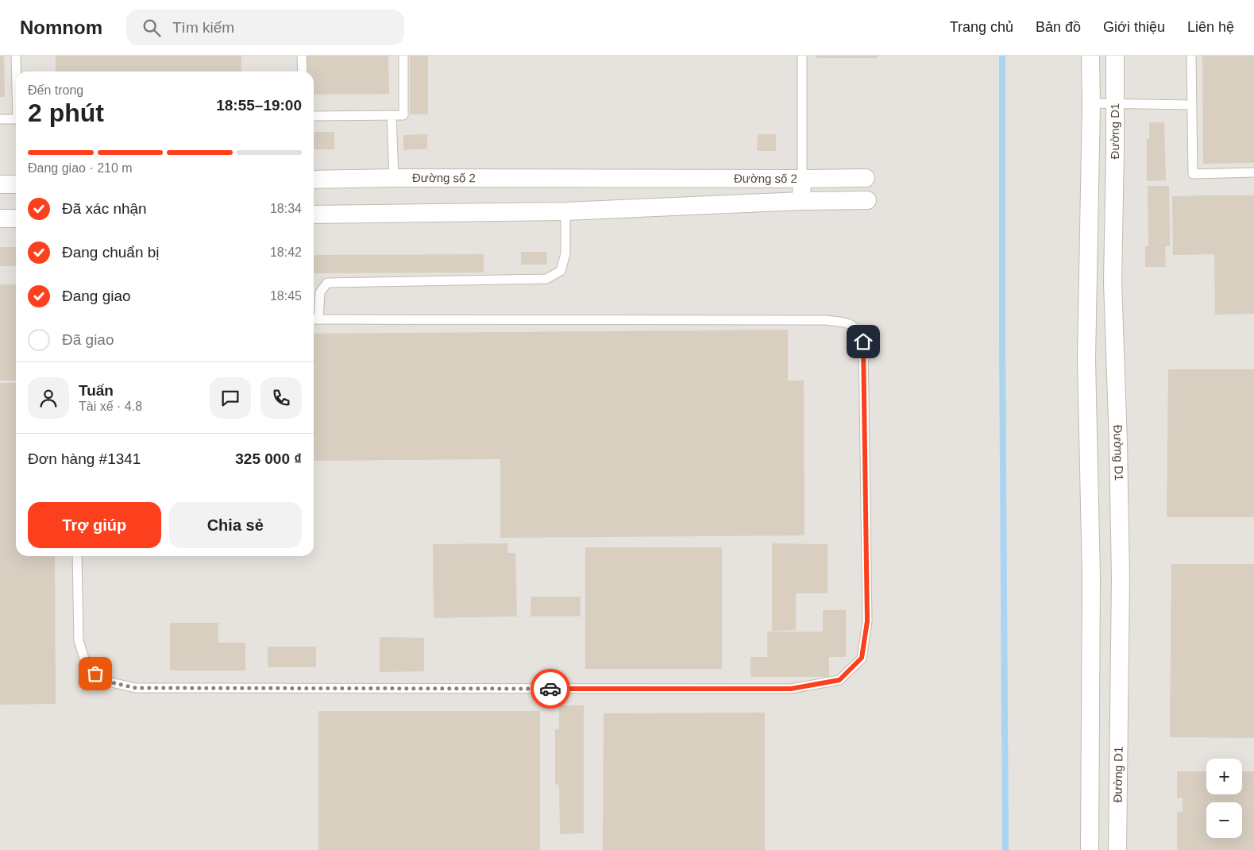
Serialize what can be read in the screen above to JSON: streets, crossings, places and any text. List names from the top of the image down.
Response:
{
  "streets": {
    "street": ["Đường D1", "Đường số 2"]
  },
  "page": {
    "header": "Nomnom",
    "search": "Tìm kiếm",
    "nav": [
      "Trang chủ",
      "Bản đồ",
      "Giới thiệu",
      "Liên hệ"
    ],
    "heading": ["2 phút", "Đến trong", "18:55–19:00"],
    "panel": [
      "Tuấn",
      "Tài xế · 4.8",
      "Đơn hàng #1341",
      "325 000 ₫"
    ],
    "bar": "Đang giao · 210 m",
    "list": [
      ["Đã xác nhận", "18:34"],
      ["Đang chuẩn bị", "18:42"],
      ["Đang giao", "18:45"],
      "Đã giao"
    ],
    "buttons": ["Trợ giúp", "Chia sẻ"],
    "map_buttons": ["+", "−"]
  }
}
